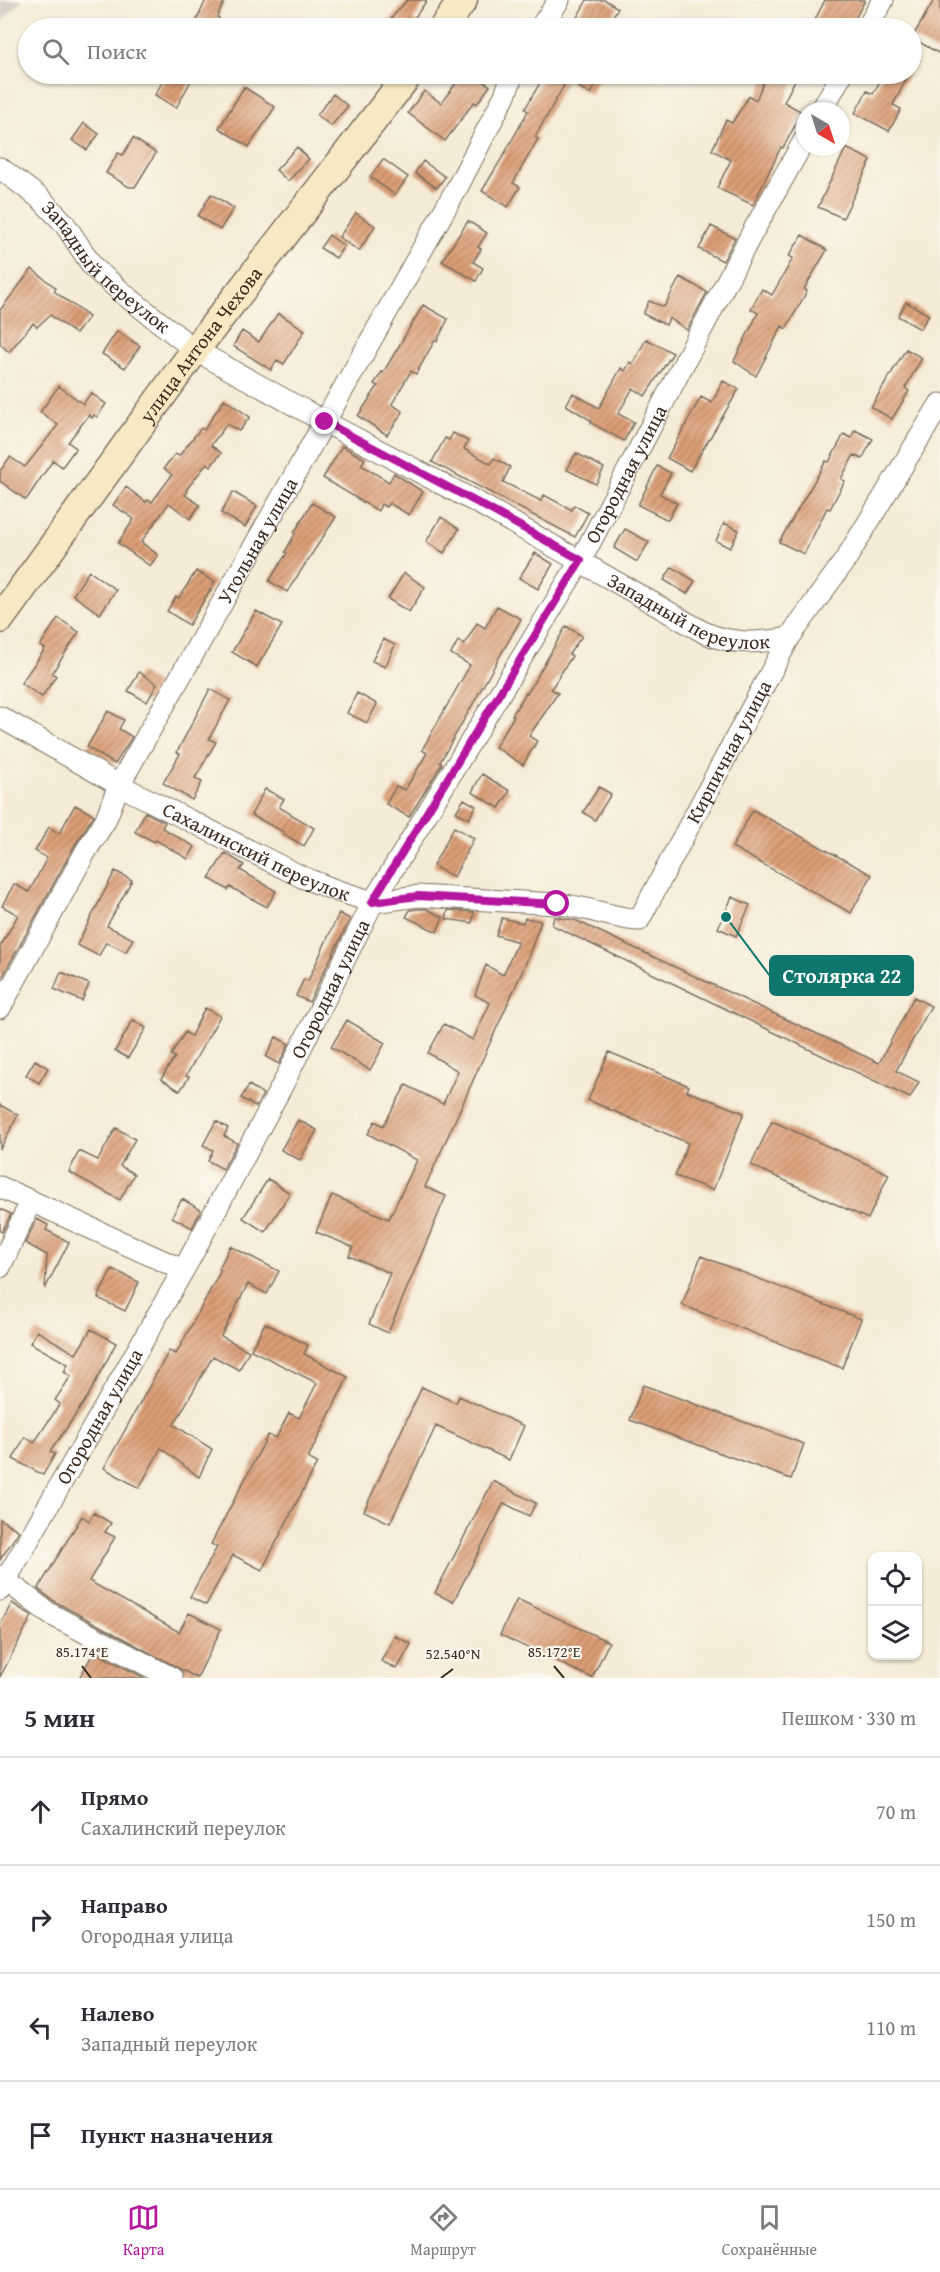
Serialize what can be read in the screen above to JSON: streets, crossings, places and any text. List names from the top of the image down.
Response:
{
  "streets": {
    "street": [
      "Западный переулок",
      "улица Антона Чехова",
      "Огородная улица",
      "Угольная улица",
      "Кирпичная улица",
      "Сахалинский переулок"
    ]
  },
  "crossings": [
    ["Западный переулок", "улица Антона Чехова"],
    ["Западный переулок", "Огородная улица"],
    ["Западный переулок", "Угольная улица"],
    ["Западный переулок", "Кирпичная улица"],
    ["Огородная улица", "Сахалинский переулок"],
    ["Угольная улица", "Сахалинский переулок"],
    ["Кирпичная улица", "Сахалинский переулок"]
  ],
  "places": ["Столярка 22"],
  "north": "bottom right",
  "page": {
    "search": "Поиск",
    "heading": ["5 мин", "Пешком · 330 m"],
    "list": [
      ["Прямо", "Сахалинский переулок", "70 m"],
      ["Направо", "Огородная улица", "150 m"],
      ["Налево", "Западный переулок", "110 m"],
      "Пункт назначения"
    ],
    "nav": ["Карта", "Маршрут", "Сохранённые"]
  },
  "coordinates": ["85.174°E", "85.172°E", "52.540°N"]
}
